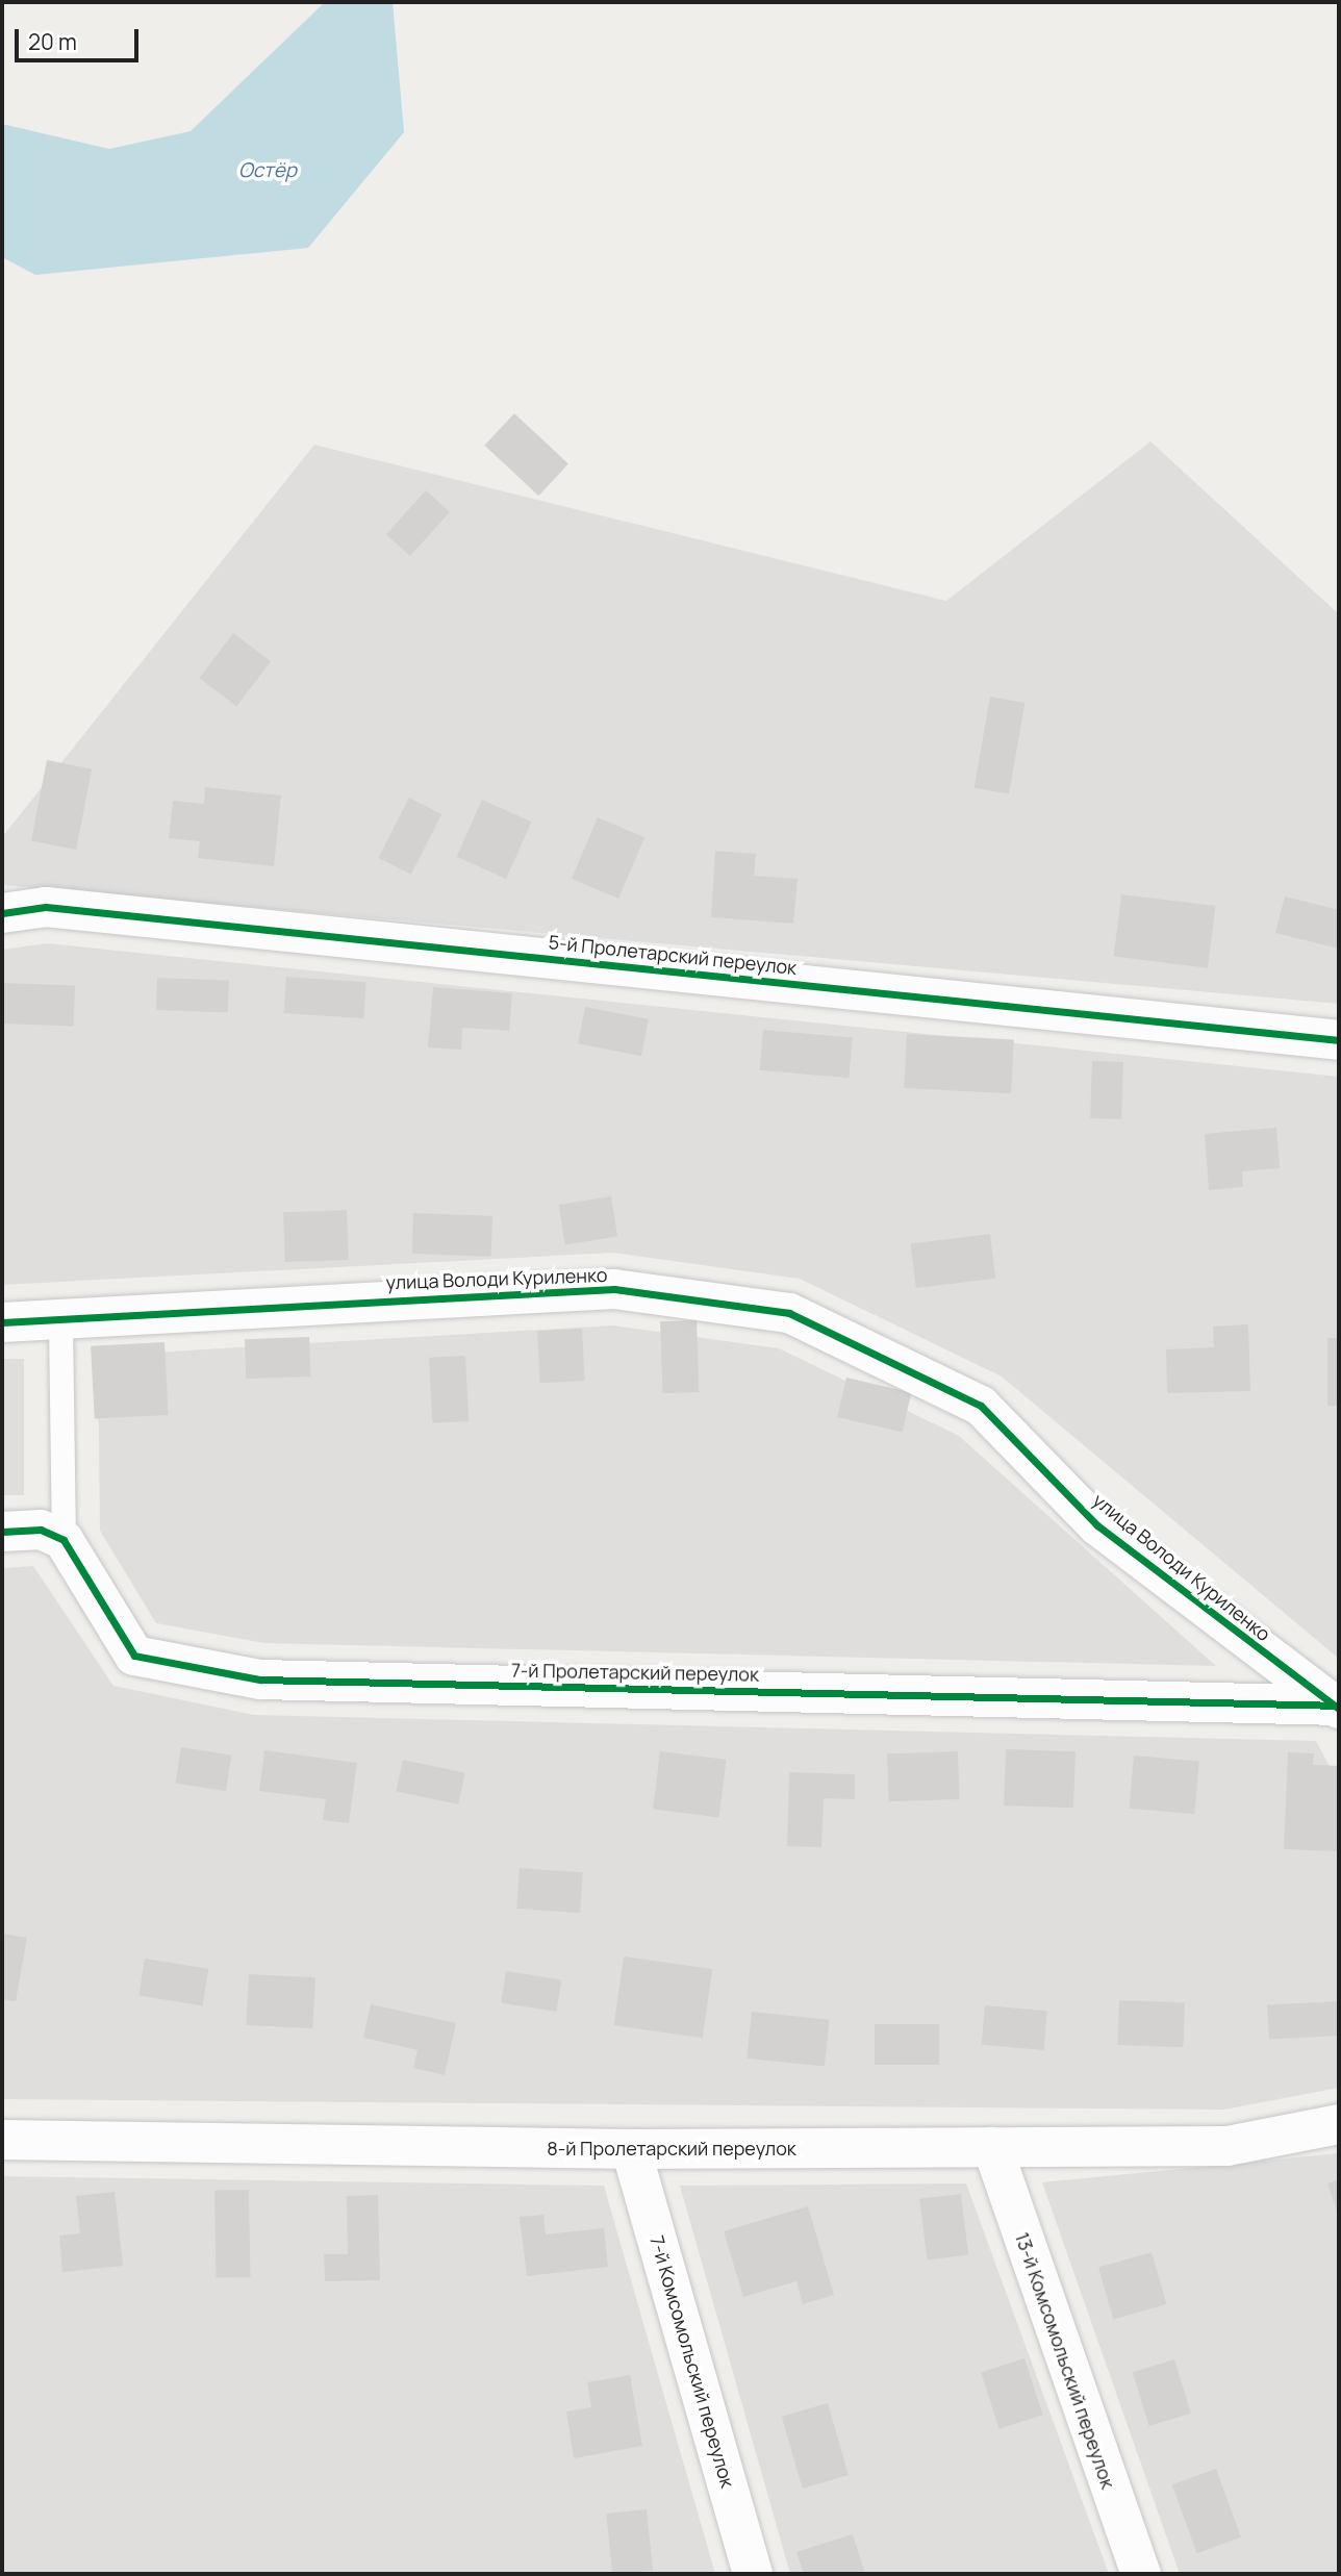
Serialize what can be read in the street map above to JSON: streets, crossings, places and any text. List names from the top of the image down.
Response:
{
  "streets": {
    "street": [
      "5-й Пролетарский переулок",
      "улица Володи Куриленко",
      "7-й Пролетарский переулок",
      "8-й Пролетарский переулок",
      "13-й Комсомольский переулок",
      "7-й Комсомольский переулок"
    ]
  },
  "crossings": [
    ["улица Володи Куриленко", "7-й Пролетарский переулок"],
    ["8-й Пролетарский переулок", "13-й Комсомольский переулок"],
    ["8-й Пролетарский переулок", "7-й Комсомольский переулок"]
  ],
  "water": ["Остёр"],
  "scale_bar": "20 m"
}
